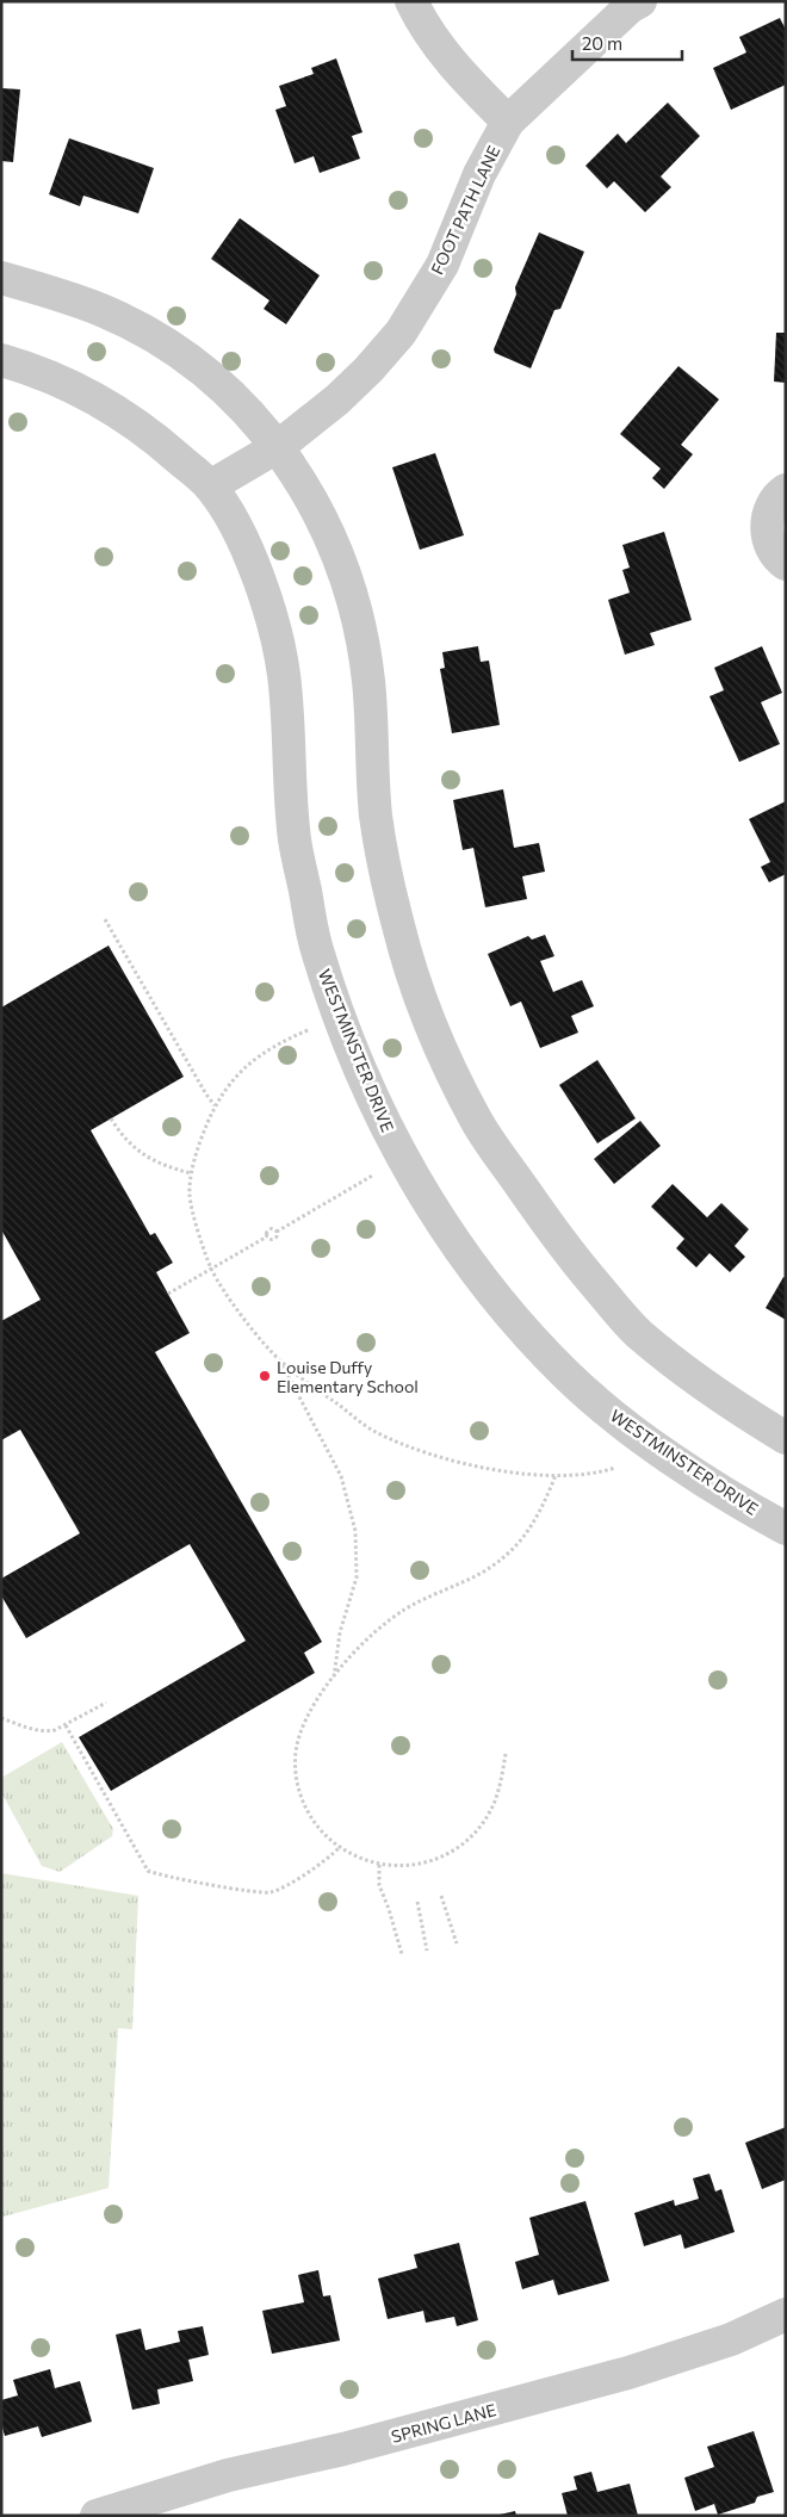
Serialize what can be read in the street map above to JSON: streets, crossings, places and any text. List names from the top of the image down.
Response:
{
  "streets": {
    "street": ["FOOT PATH LANE", "WESTMINSTER DRIVE", "SPRING LANE"]
  },
  "crossings": [
    ["FOOT PATH LANE", "WESTMINSTER DRIVE"]
  ],
  "places": ["Louise Duffy Elementary School"],
  "scale_bar": "20 m"
}
